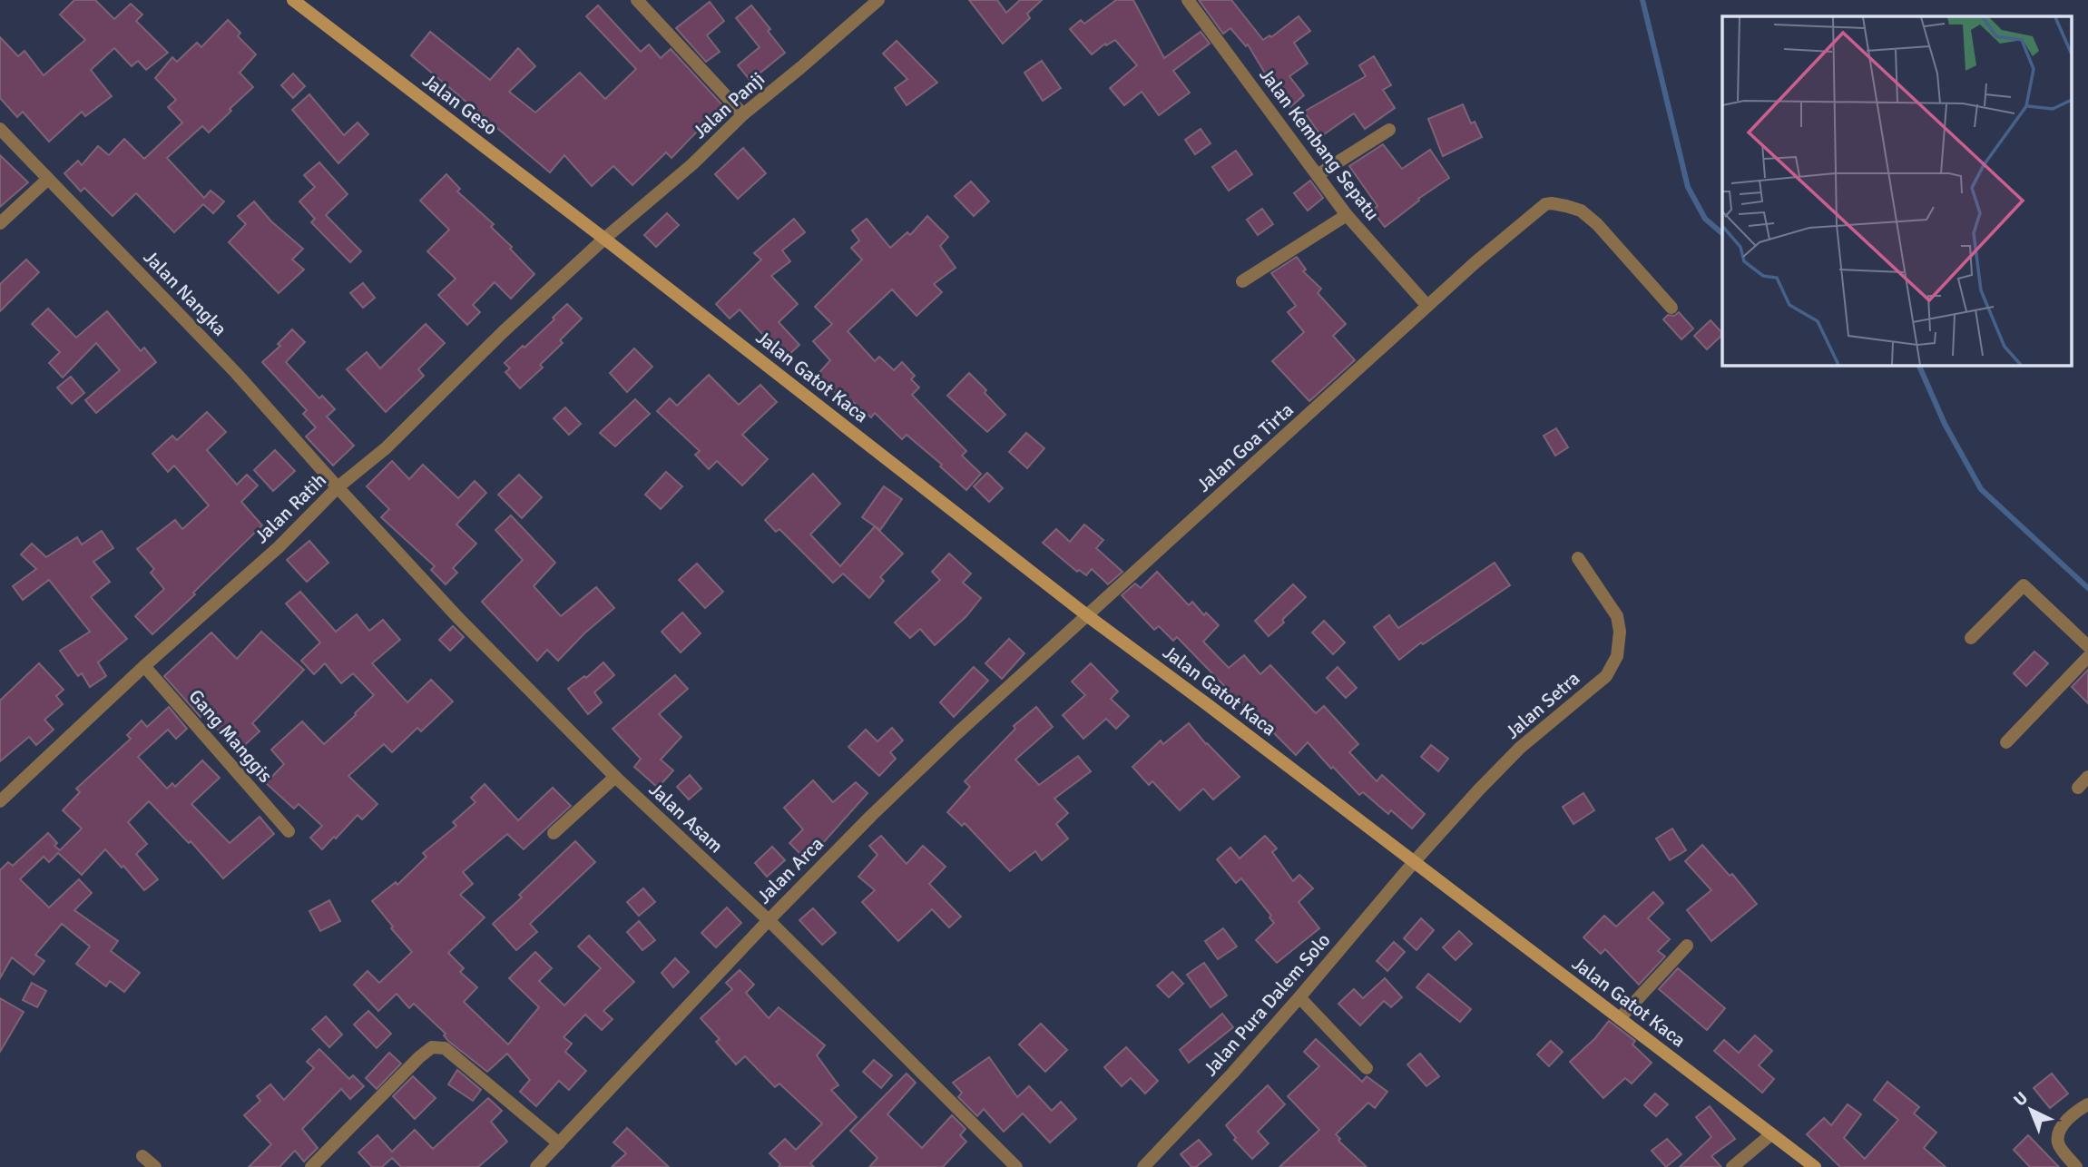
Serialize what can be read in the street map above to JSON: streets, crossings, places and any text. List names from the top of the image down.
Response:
{
  "streets": {
    "main road": ["Jalan Geso", "Jalan Gatot Kaca"],
    "street": [
      "Jalan Panji",
      "Jalan Kembang Sepatu",
      "Jalan Nangka",
      "Jalan Goa Tirta",
      "Jalan Ratih",
      "Jalan Setra",
      "Gang Manggis",
      "Jalan Asam",
      "Jalan Arca",
      "Jalan Pura Dalem Solo"
    ]
  },
  "crossings": [
    ["Jalan Geso", "Jalan Panji"],
    ["Jalan Geso", "Jalan Gatot Kaca"],
    ["Jalan Geso", "Jalan Ratih"],
    ["Jalan Panji", "Jalan Gatot Kaca"],
    ["Jalan Panji", "Jalan Ratih"],
    ["Jalan Kembang Sepatu", "Jalan Goa Tirta"],
    ["Jalan Nangka", "Jalan Ratih"],
    ["Jalan Nangka", "Jalan Asam"],
    ["Jalan Gatot Kaca", "Jalan Goa Tirta"],
    ["Jalan Gatot Kaca", "Jalan Ratih"],
    ["Jalan Gatot Kaca", "Jalan Setra"],
    ["Jalan Gatot Kaca", "Jalan Arca"],
    ["Jalan Gatot Kaca", "Jalan Pura Dalem Solo"],
    ["Jalan Goa Tirta", "Jalan Arca"],
    ["Jalan Ratih", "Gang Manggis"],
    ["Jalan Ratih", "Jalan Asam"],
    ["Jalan Setra", "Jalan Pura Dalem Solo"],
    ["Jalan Asam", "Jalan Arca"]
  ],
  "north": "top left"
}
